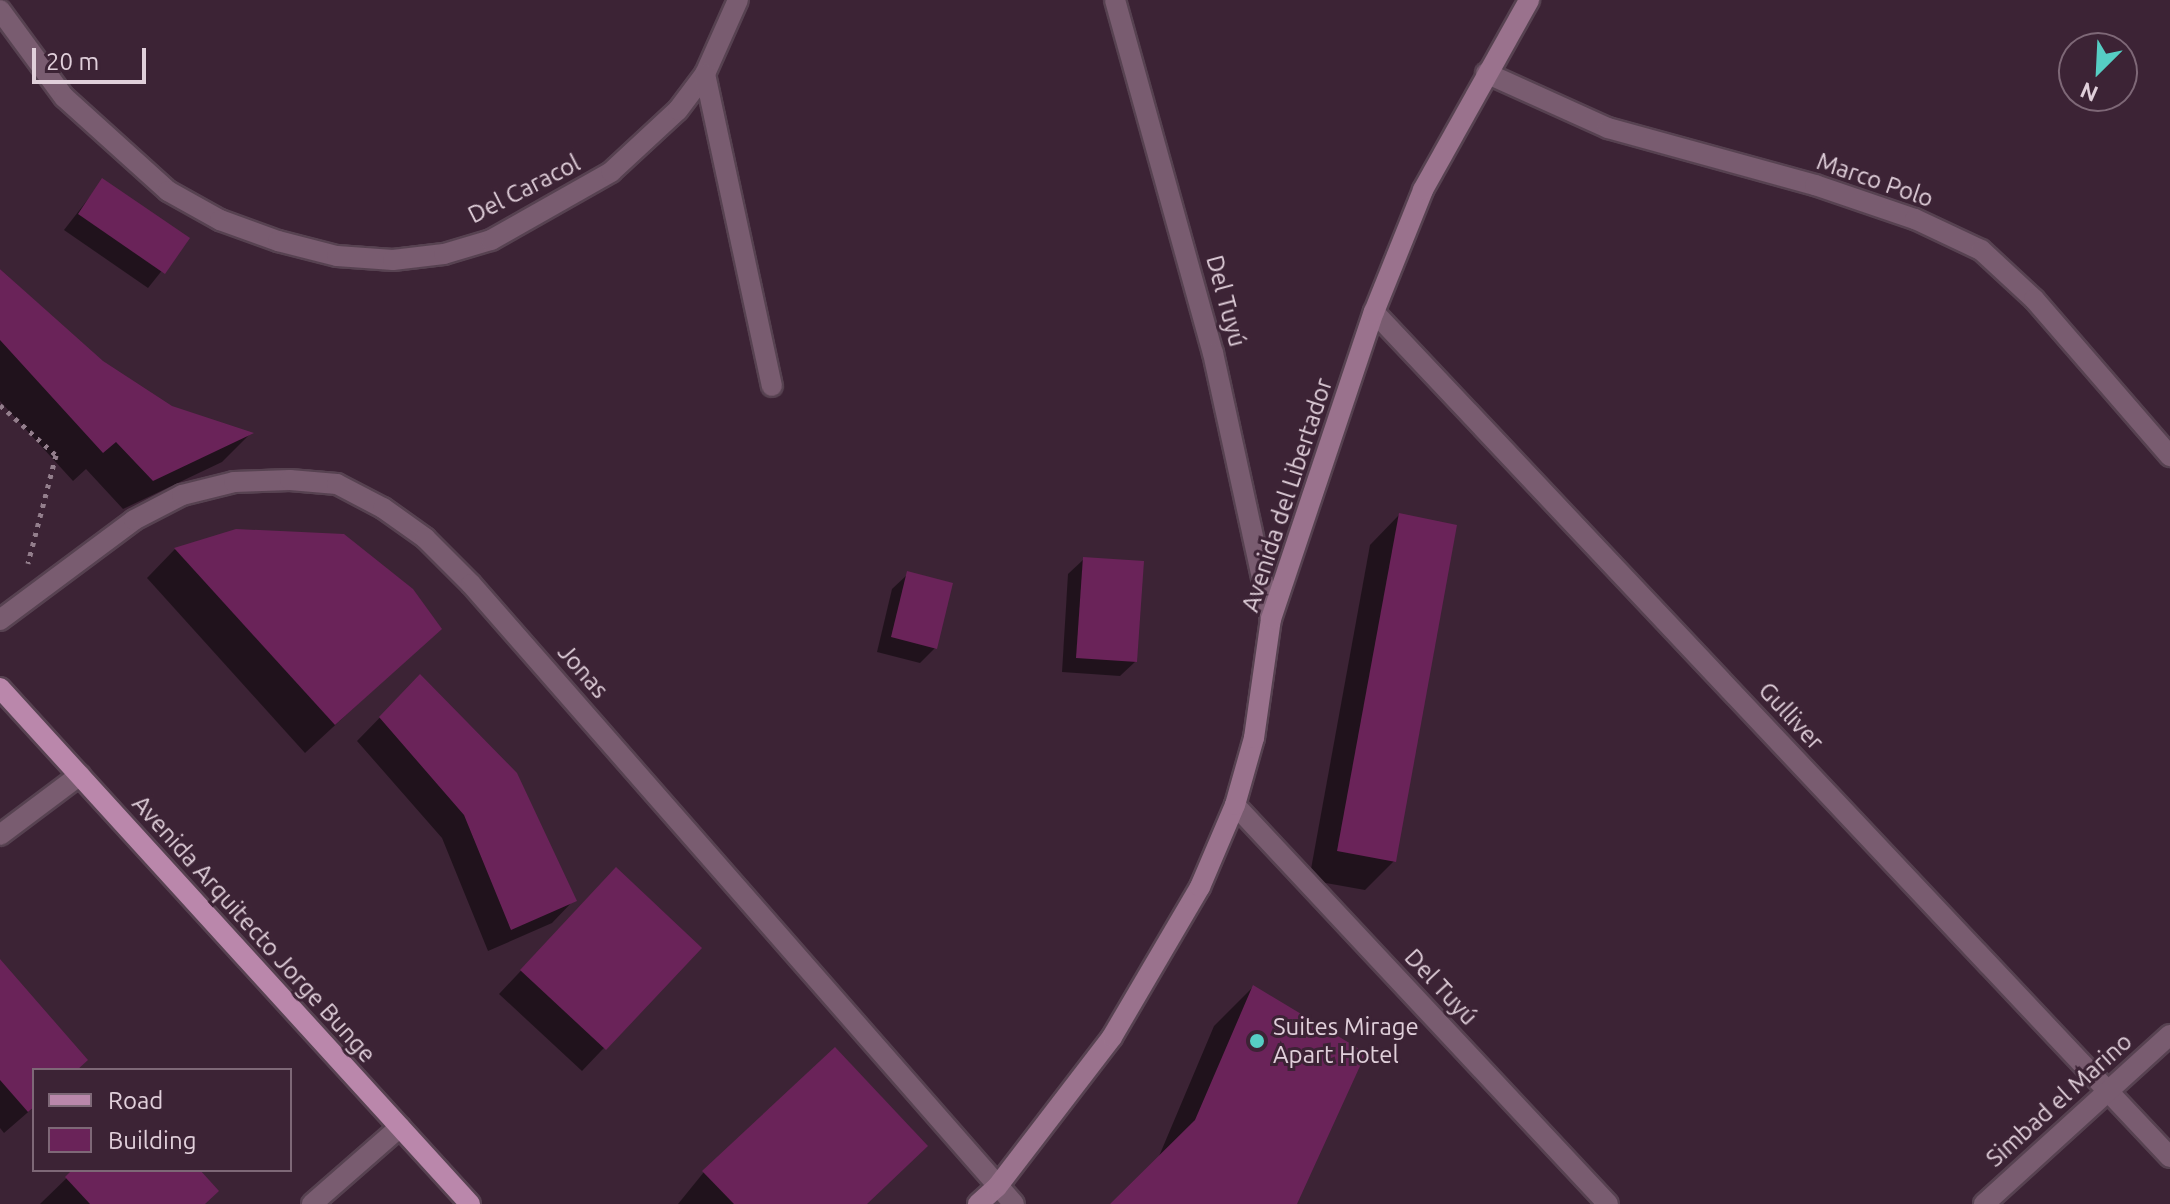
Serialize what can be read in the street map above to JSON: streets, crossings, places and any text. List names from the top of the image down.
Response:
{
  "streets": {
    "main road": ["Avenida del Libertador", "Avenida Arquitecto Jorge Bunge"],
    "street": [
      "Marco Polo",
      "Del Caracol",
      "Del Tuyú",
      "Jonas",
      "Gulliver",
      "Simbad el Marino"
    ]
  },
  "crossings": [
    ["Marco Polo", "Avenida del Libertador"],
    ["Del Tuyú", "Avenida del Libertador"],
    ["Avenida del Libertador", "Jonas"],
    ["Avenida del Libertador", "Gulliver"],
    ["Gulliver", "Simbad el Marino"]
  ],
  "places": ["Suites Mirage Apart Hotel"],
  "legend": ["Road", "Building"],
  "scale_bar": "20 m",
  "north": "bottom left"
}
